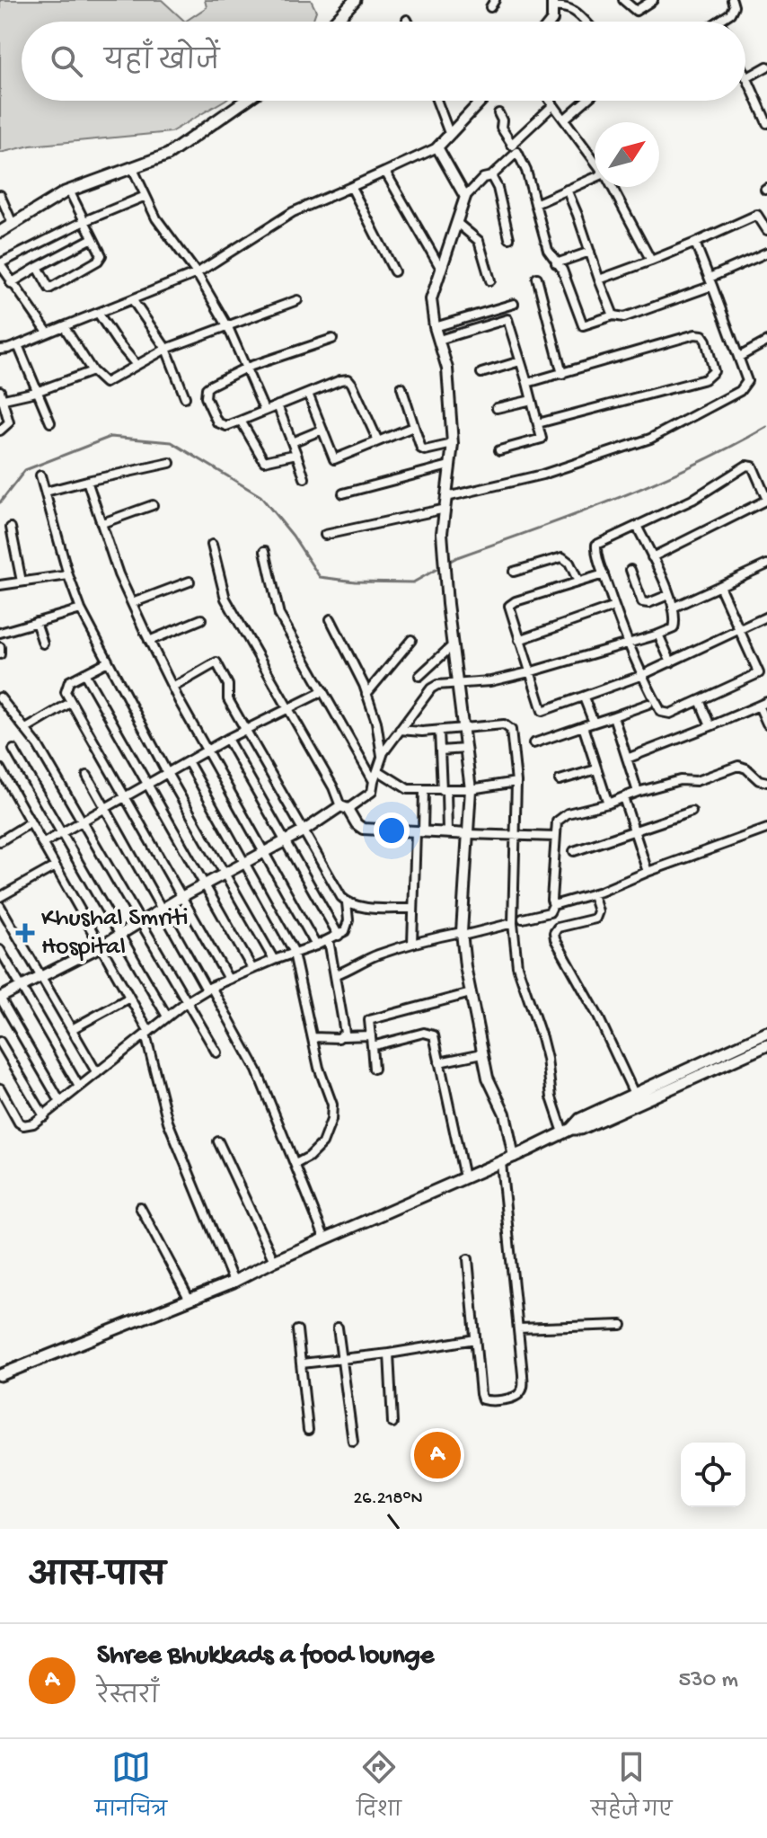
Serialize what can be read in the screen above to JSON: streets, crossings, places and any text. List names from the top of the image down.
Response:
{
  "places": {
    "health": ["Khushal Smriti Hospital"]
  },
  "north": "top right",
  "page": {
    "search": "यहाँ खोजें",
    "pins": "A",
    "heading": "आस-पास",
    "list": [
      {
        "mark": "A",
        "name": "Shree Bhukkads a food lounge",
        "note": "रेस्तराँ",
        "value": "530 m"
      }
    ],
    "nav": ["मानचित्र", "दिशा", "सहेजे गए"]
  },
  "coordinates": ["26.218°N"]
}
